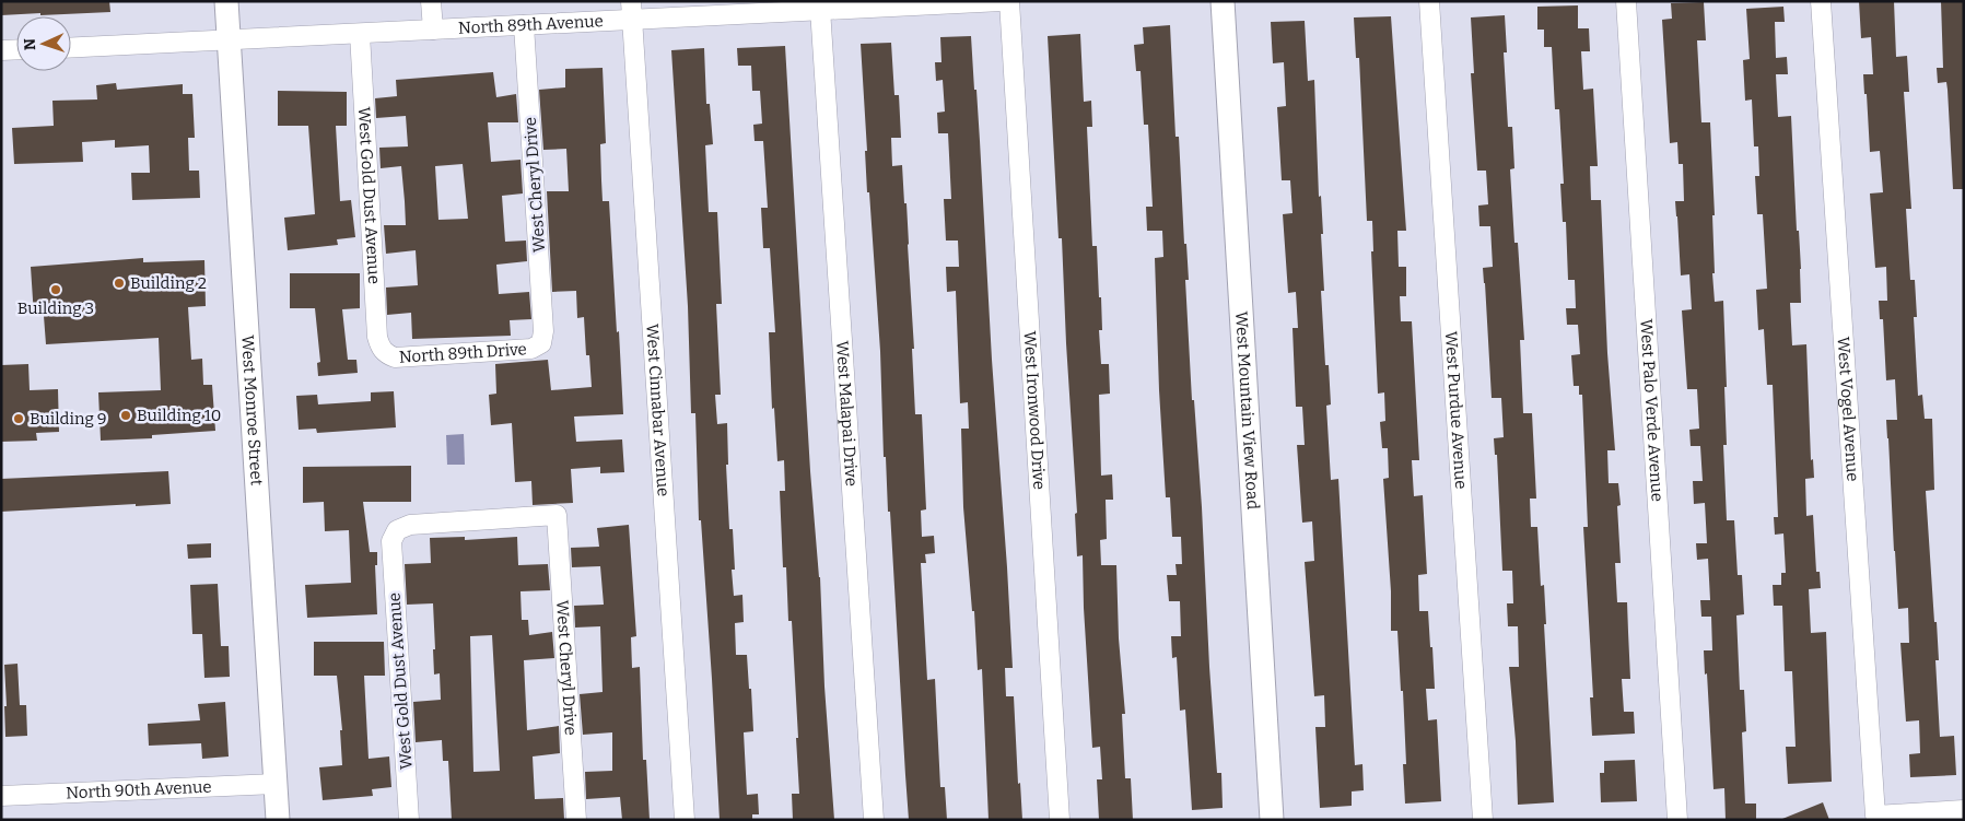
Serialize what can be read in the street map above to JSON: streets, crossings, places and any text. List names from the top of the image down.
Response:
{
  "streets": {
    "street": [
      "North 89th Avenue",
      "West Cheryl Drive",
      "West Gold Dust Avenue",
      "North 89th Drive",
      "West Vogel Avenue",
      "West Monroe Street",
      "West Cinnabar Avenue",
      "West Purdue Avenue",
      "West Palo Verde Avenue",
      "West Ironwood Drive",
      "West Mountain View Road",
      "West Malapai Drive",
      "North 90th Avenue"
    ]
  },
  "crossings": [
    ["North 89th Avenue", "West Cheryl Drive"],
    ["North 89th Avenue", "West Gold Dust Avenue"],
    ["North 89th Avenue", "West Monroe Street"],
    ["North 89th Avenue", "West Cinnabar Avenue"],
    ["North 89th Avenue", "West Malapai Drive"],
    ["West Cheryl Drive", "West Gold Dust Avenue"],
    ["West Cheryl Drive", "North 89th Drive"],
    ["West Gold Dust Avenue", "North 89th Drive"],
    ["West Monroe Street", "North 90th Avenue"]
  ],
  "places": [
    "Building 2",
    "Building 3",
    "Building 10",
    "Building 9"
  ],
  "north": "left"
}
